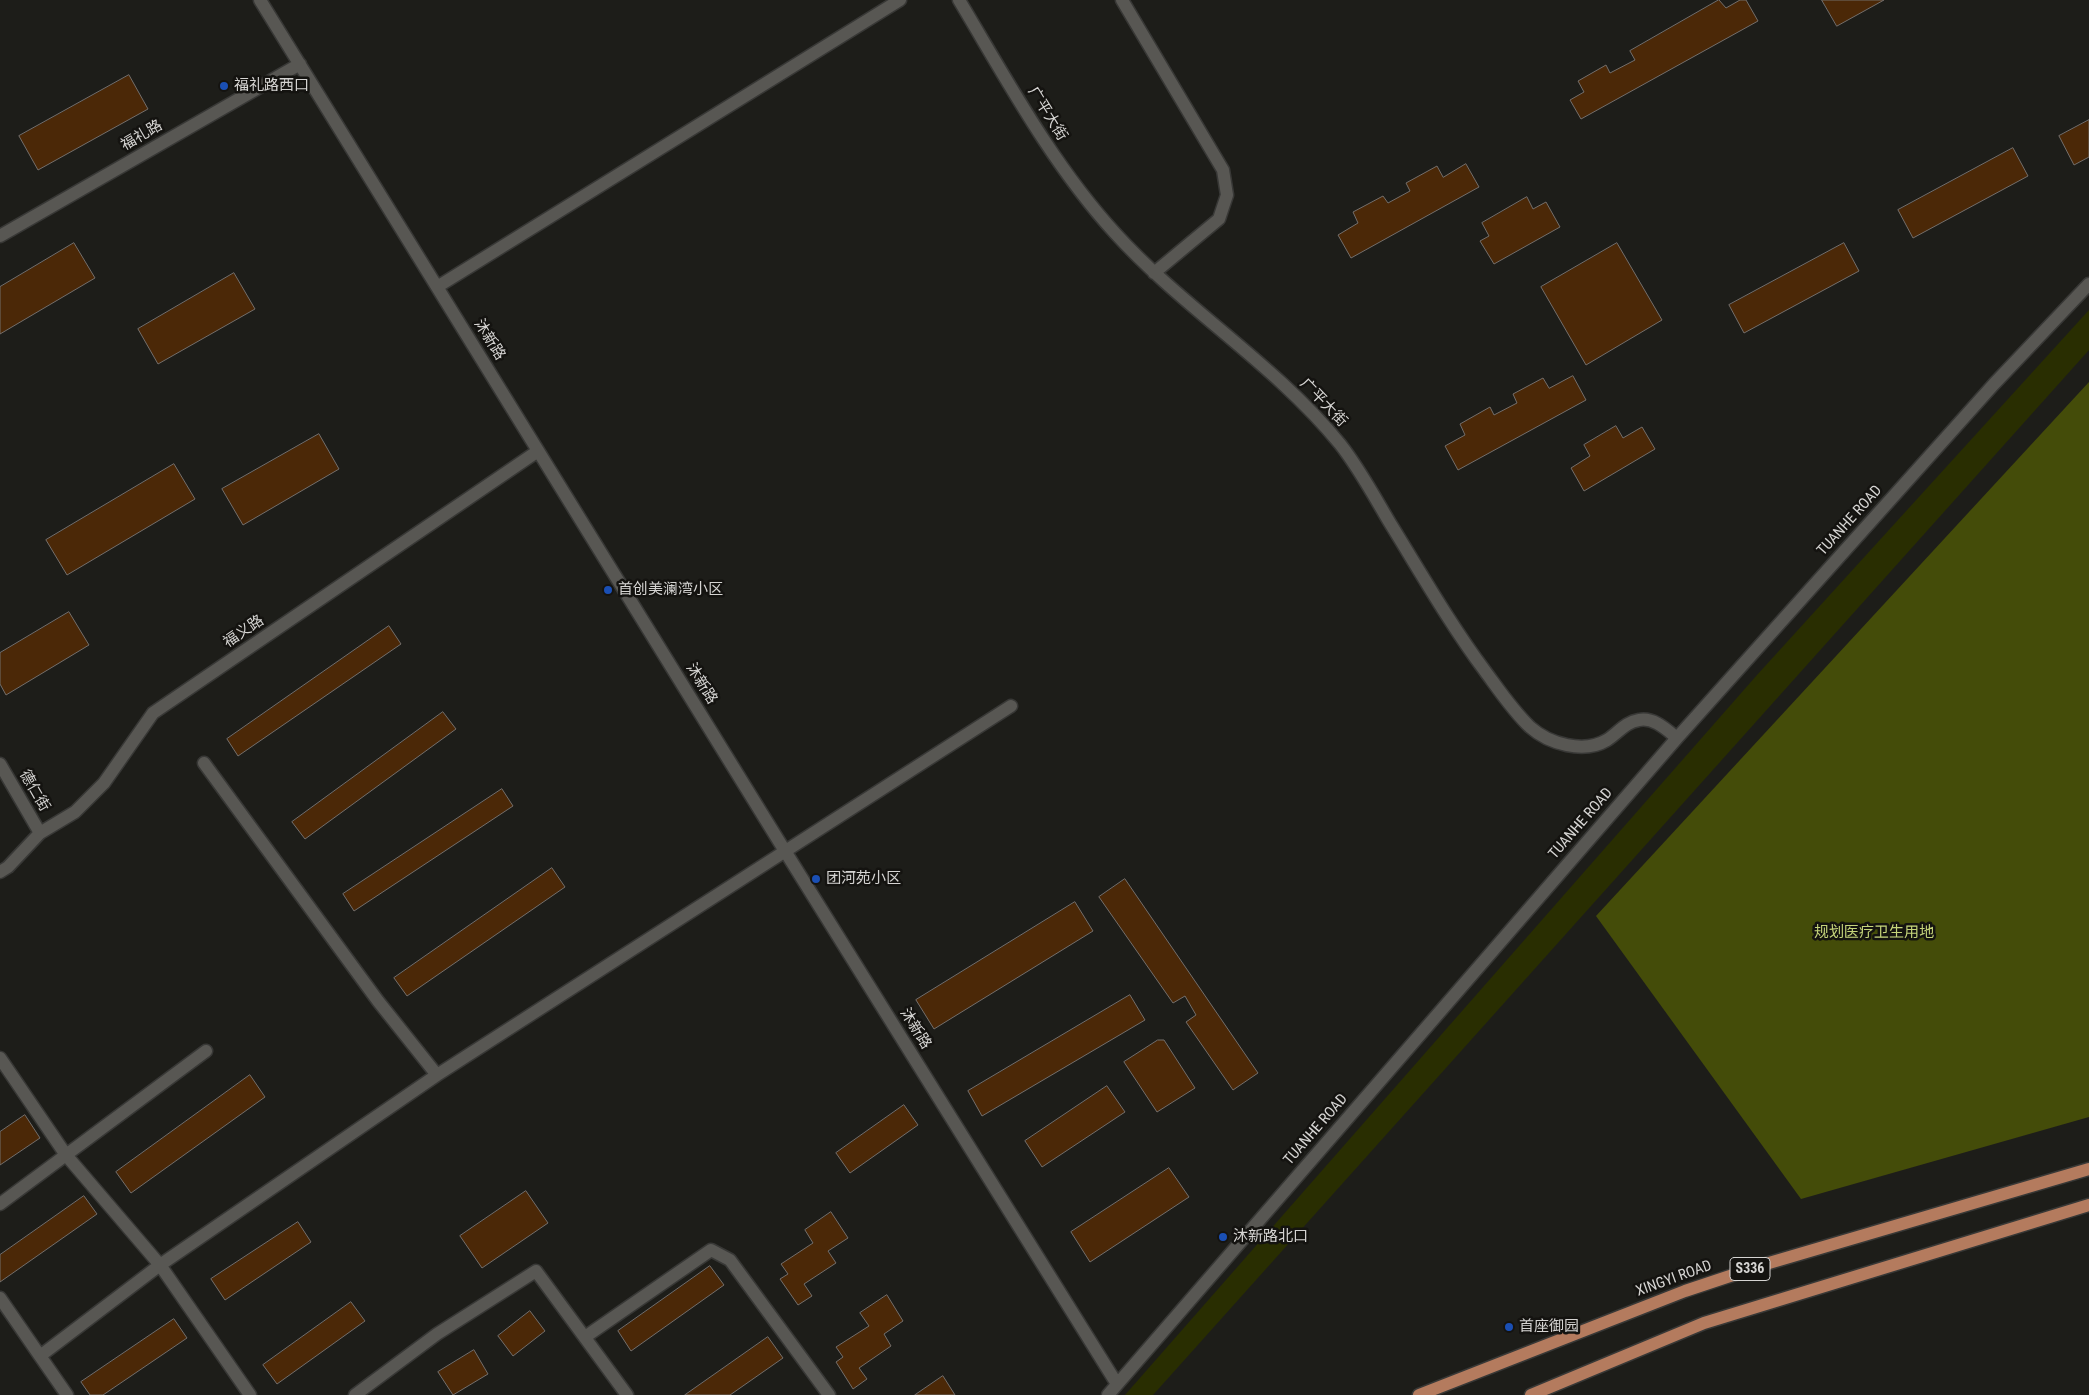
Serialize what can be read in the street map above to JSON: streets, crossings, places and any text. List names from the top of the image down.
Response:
{
  "streets": {
    "main road": ["S336", "XINGYI ROAD"],
    "street": [
      "广平大街",
      "福礼路",
      "沐新路",
      "TUANHE ROAD",
      "福义路",
      "德仁街"
    ]
  },
  "crossings": [
    ["广平大街", "TUANHE ROAD"],
    ["福礼路", "沐新路"],
    ["沐新路", "TUANHE ROAD"],
    ["沐新路", "福义路"],
    ["福义路", "德仁街"]
  ],
  "parks": ["规划医疗卫生用地"],
  "places": [
    "福礼路西口",
    "首创美澜湾小区",
    "团河苑小区",
    "沐新路北口",
    "首座御园"
  ]
}
